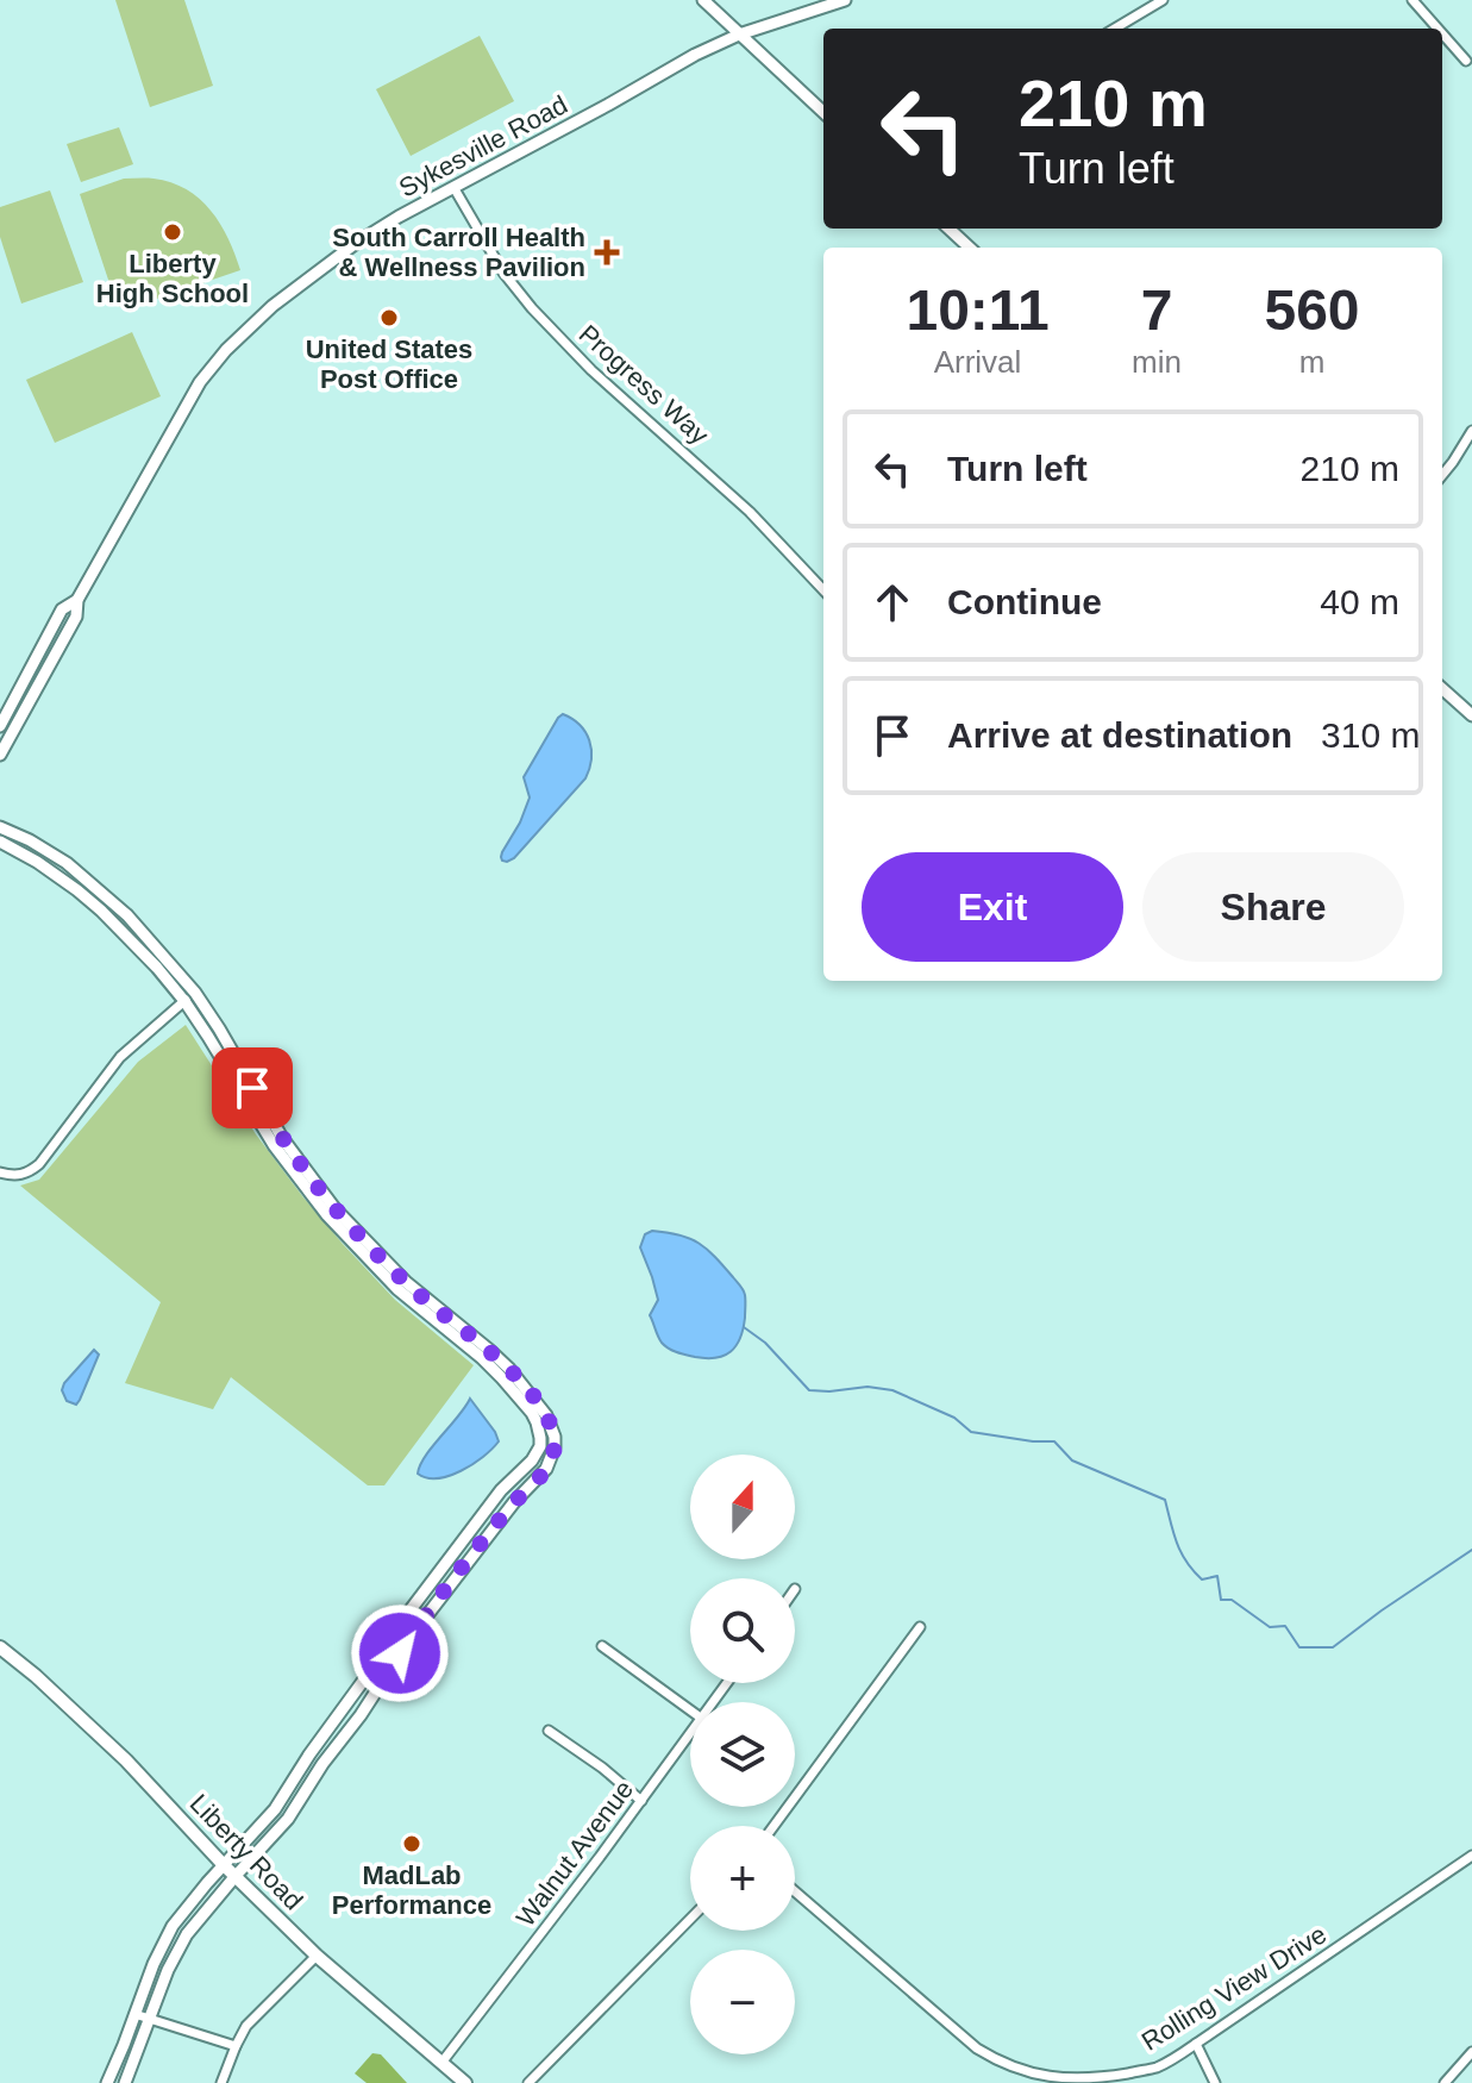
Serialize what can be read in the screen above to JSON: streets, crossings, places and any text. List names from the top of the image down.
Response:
{
  "streets": {
    "main road": ["Liberty Road"],
    "street": [
      "Sykesville Road",
      "Progress Way",
      "Walnut Avenue",
      "Rolling View Drive"
    ]
  },
  "crossings": [
    ["Sykesville Road", "Progress Way"],
    ["Liberty Road", "Walnut Avenue"]
  ],
  "places": {
    "other": ["Liberty High School", "United States Post Office", "MadLab Performance"],
    "health": ["South Carroll Health & Wellness Pavilion"]
  },
  "north": "top",
  "page": {
    "turn": ["210 m", "Turn left"],
    "eta": [
      "10:11",
      "Arrival",
      "7",
      "min",
      "560",
      "m"
    ],
    "list": [
      {
        "name": "Turn left",
        "value": "210 m"
      },
      {
        "name": "Continue",
        "value": "40 m"
      },
      {
        "name": "Arrive at destination",
        "value": "310 m"
      }
    ],
    "buttons": ["Exit", "Share"],
    "map_buttons": ["+", "−"]
  }
}
